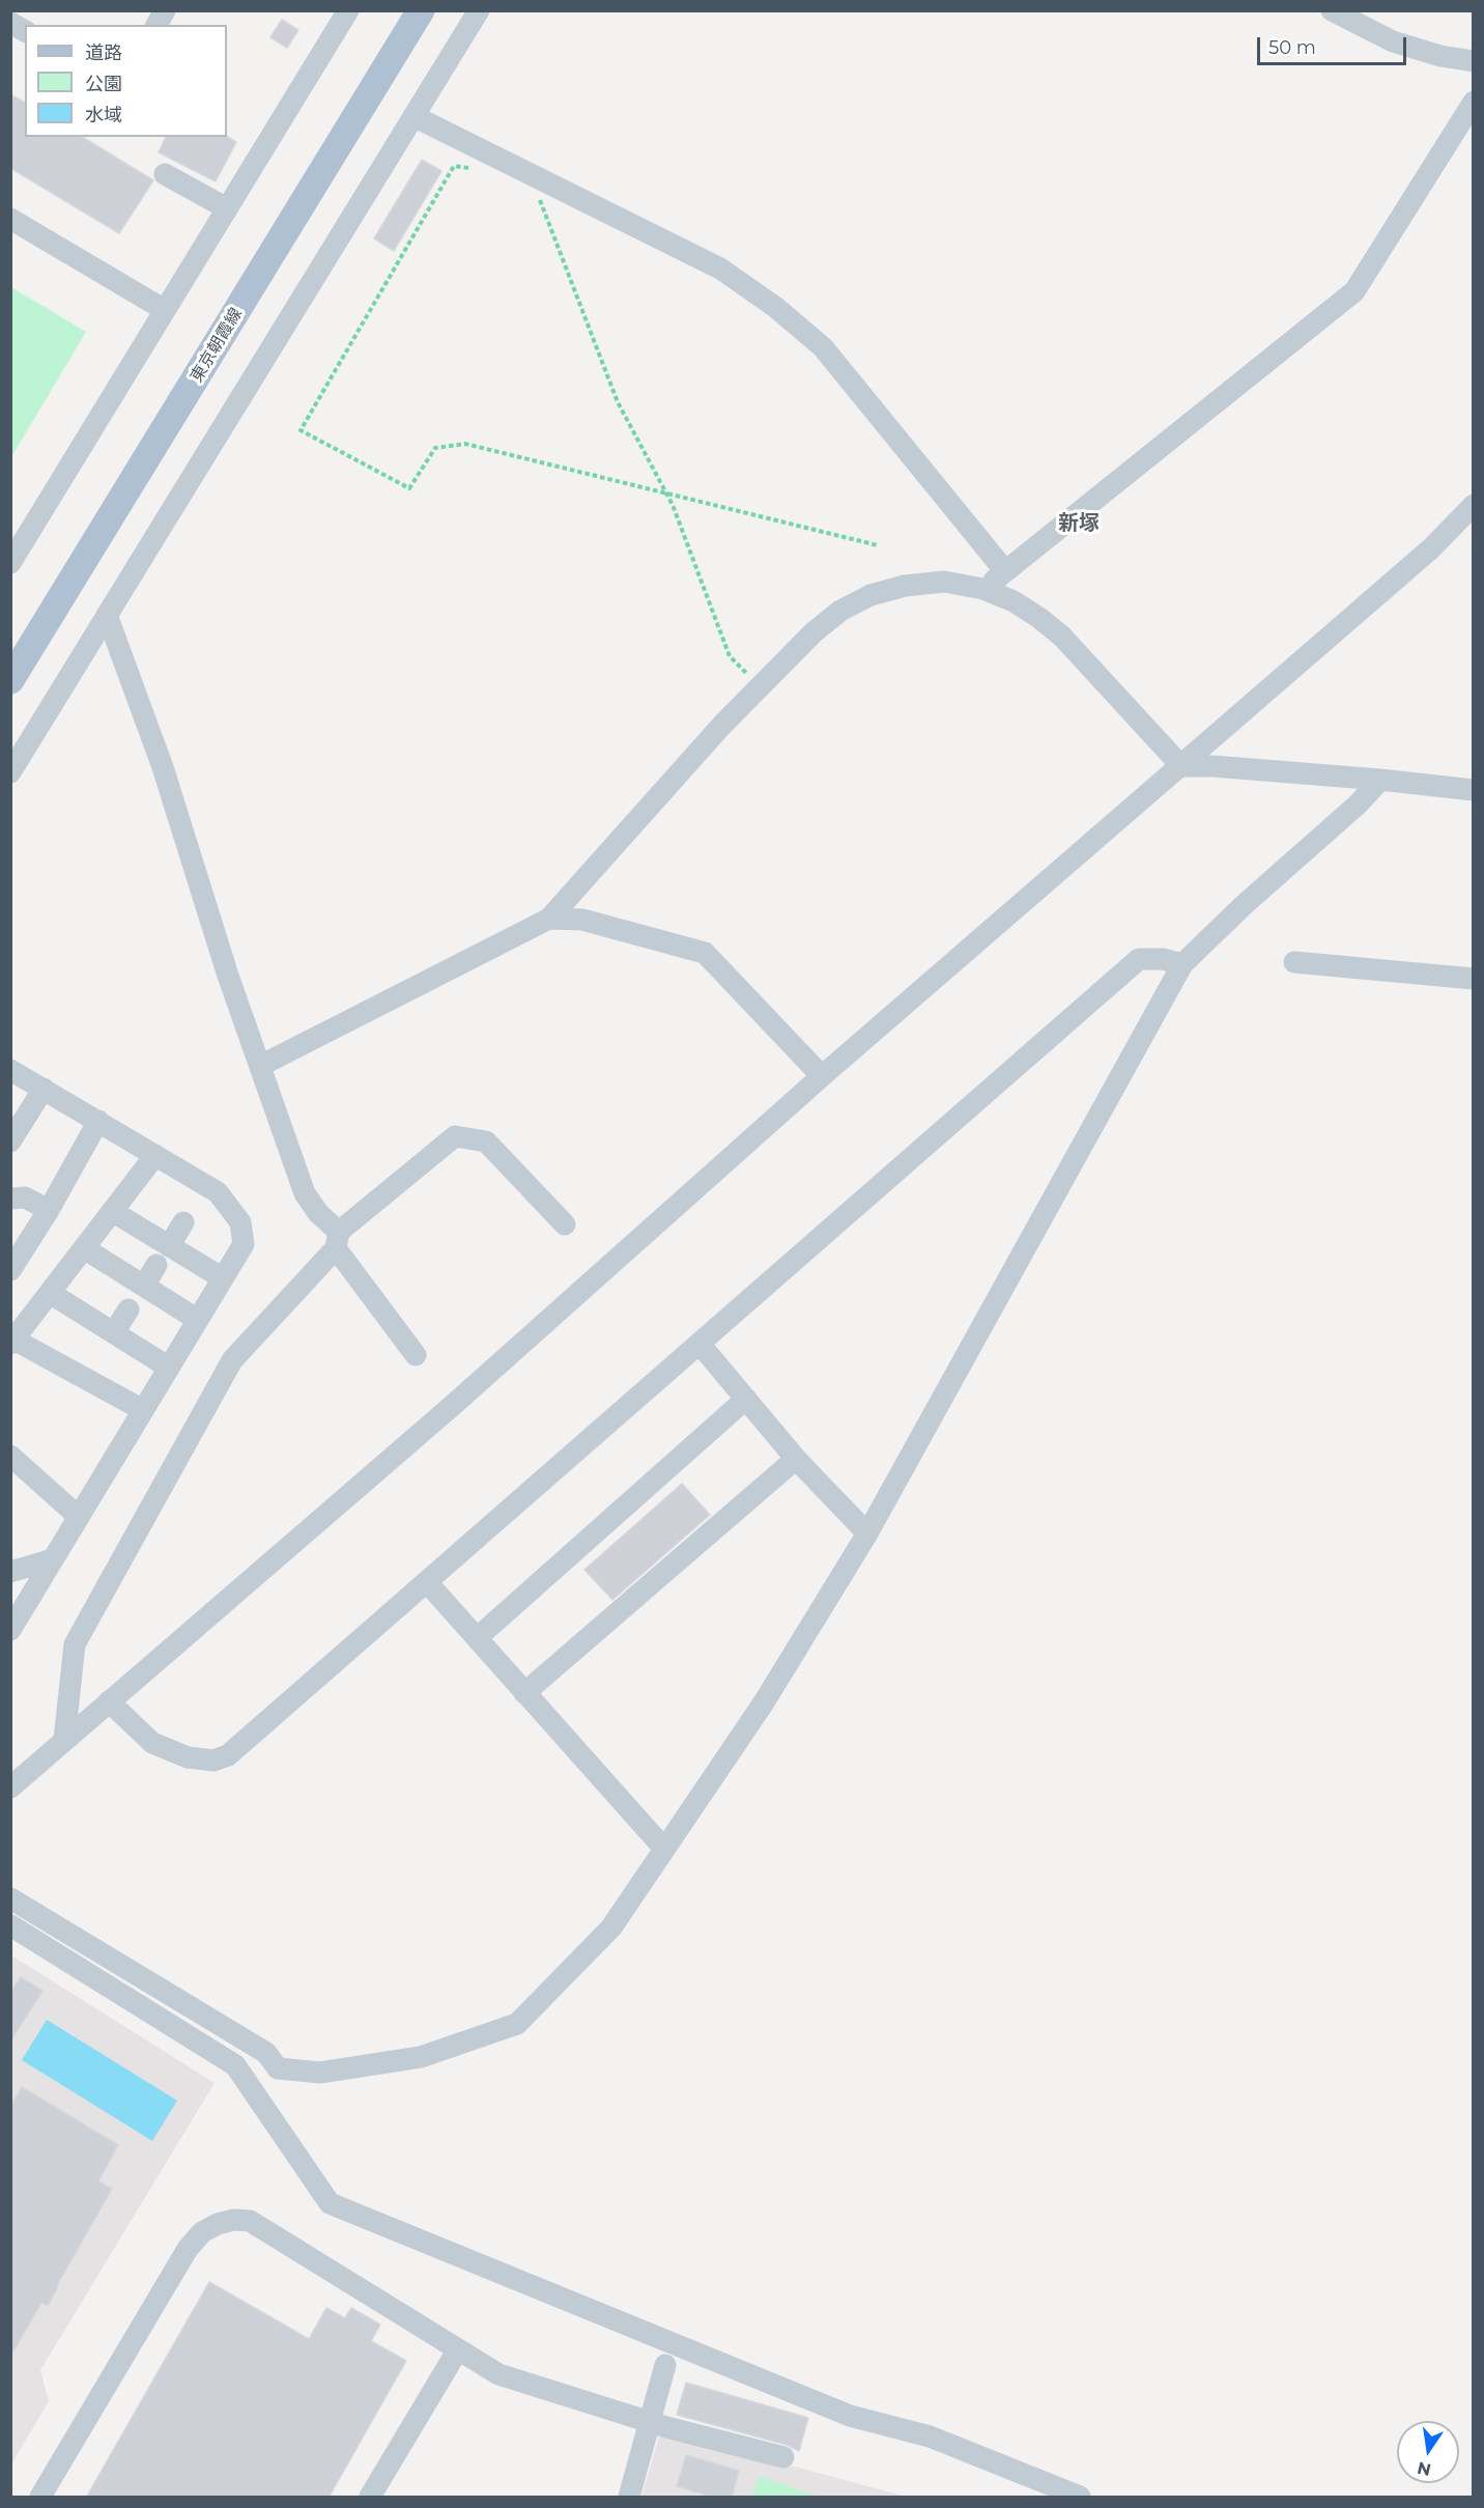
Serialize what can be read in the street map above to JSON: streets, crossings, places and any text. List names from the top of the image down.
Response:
{
  "streets": {
    "main road": ["東京朝霞線"]
  },
  "districts": ["新塚"],
  "legend": ["道路", "公園", "水域"],
  "scale_bar": "50 m",
  "north": "bottom"
}
